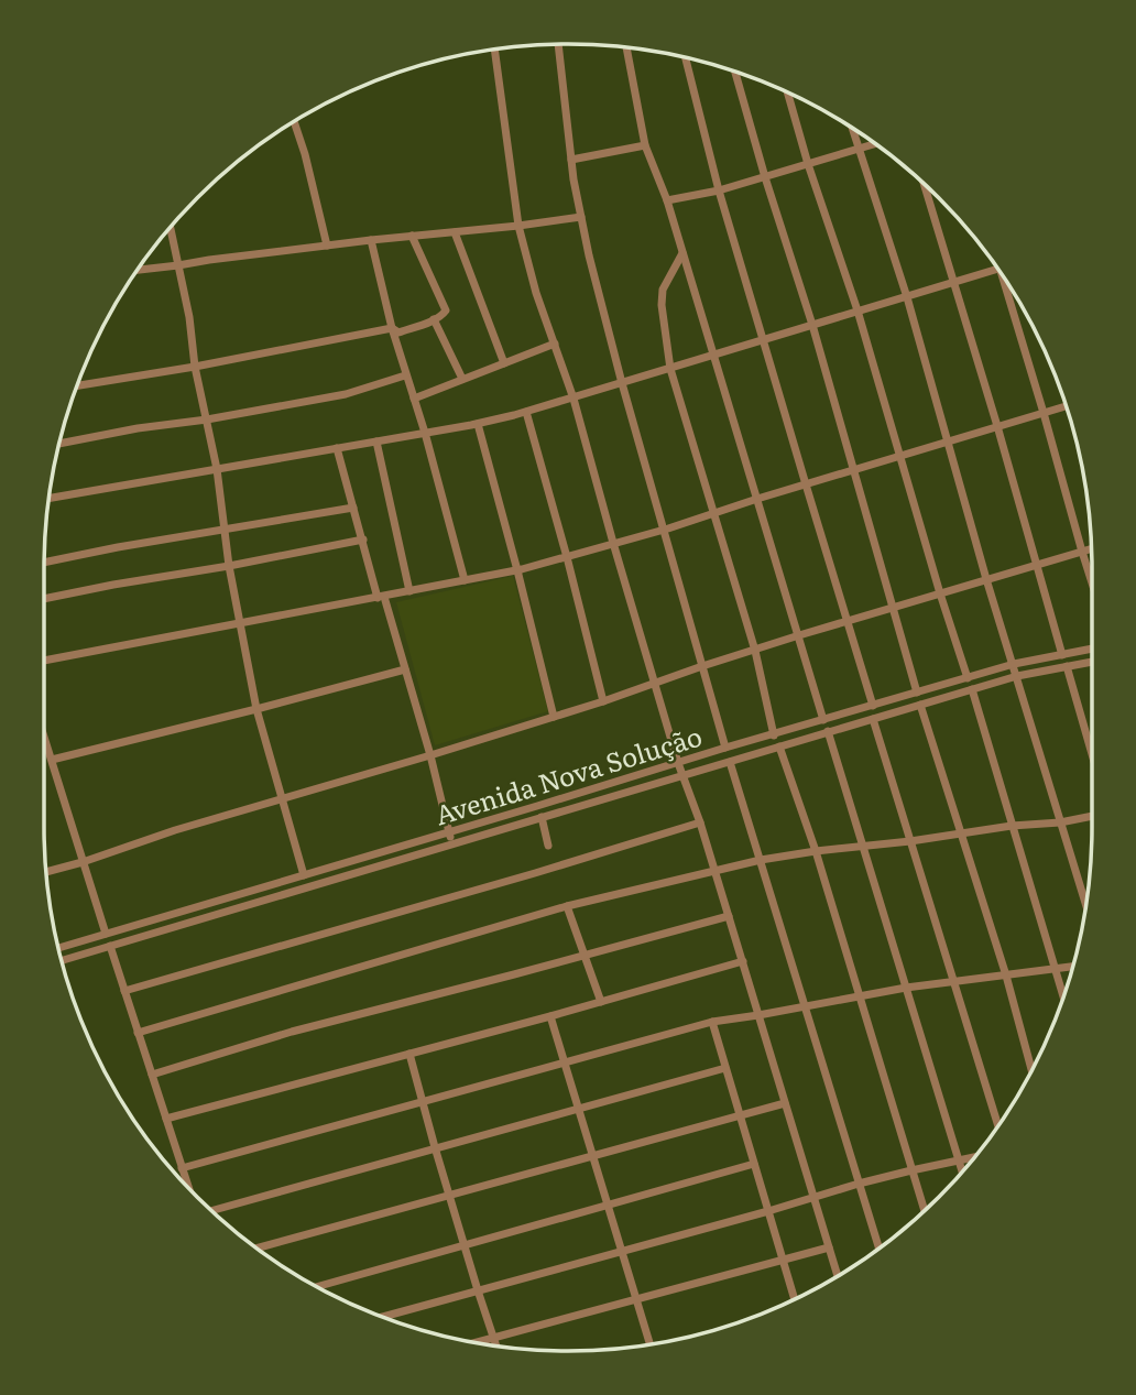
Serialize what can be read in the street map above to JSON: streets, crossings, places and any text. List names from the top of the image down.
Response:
{
  "streets": {
    "street": ["Avenida Nova Solução"]
  }
}
